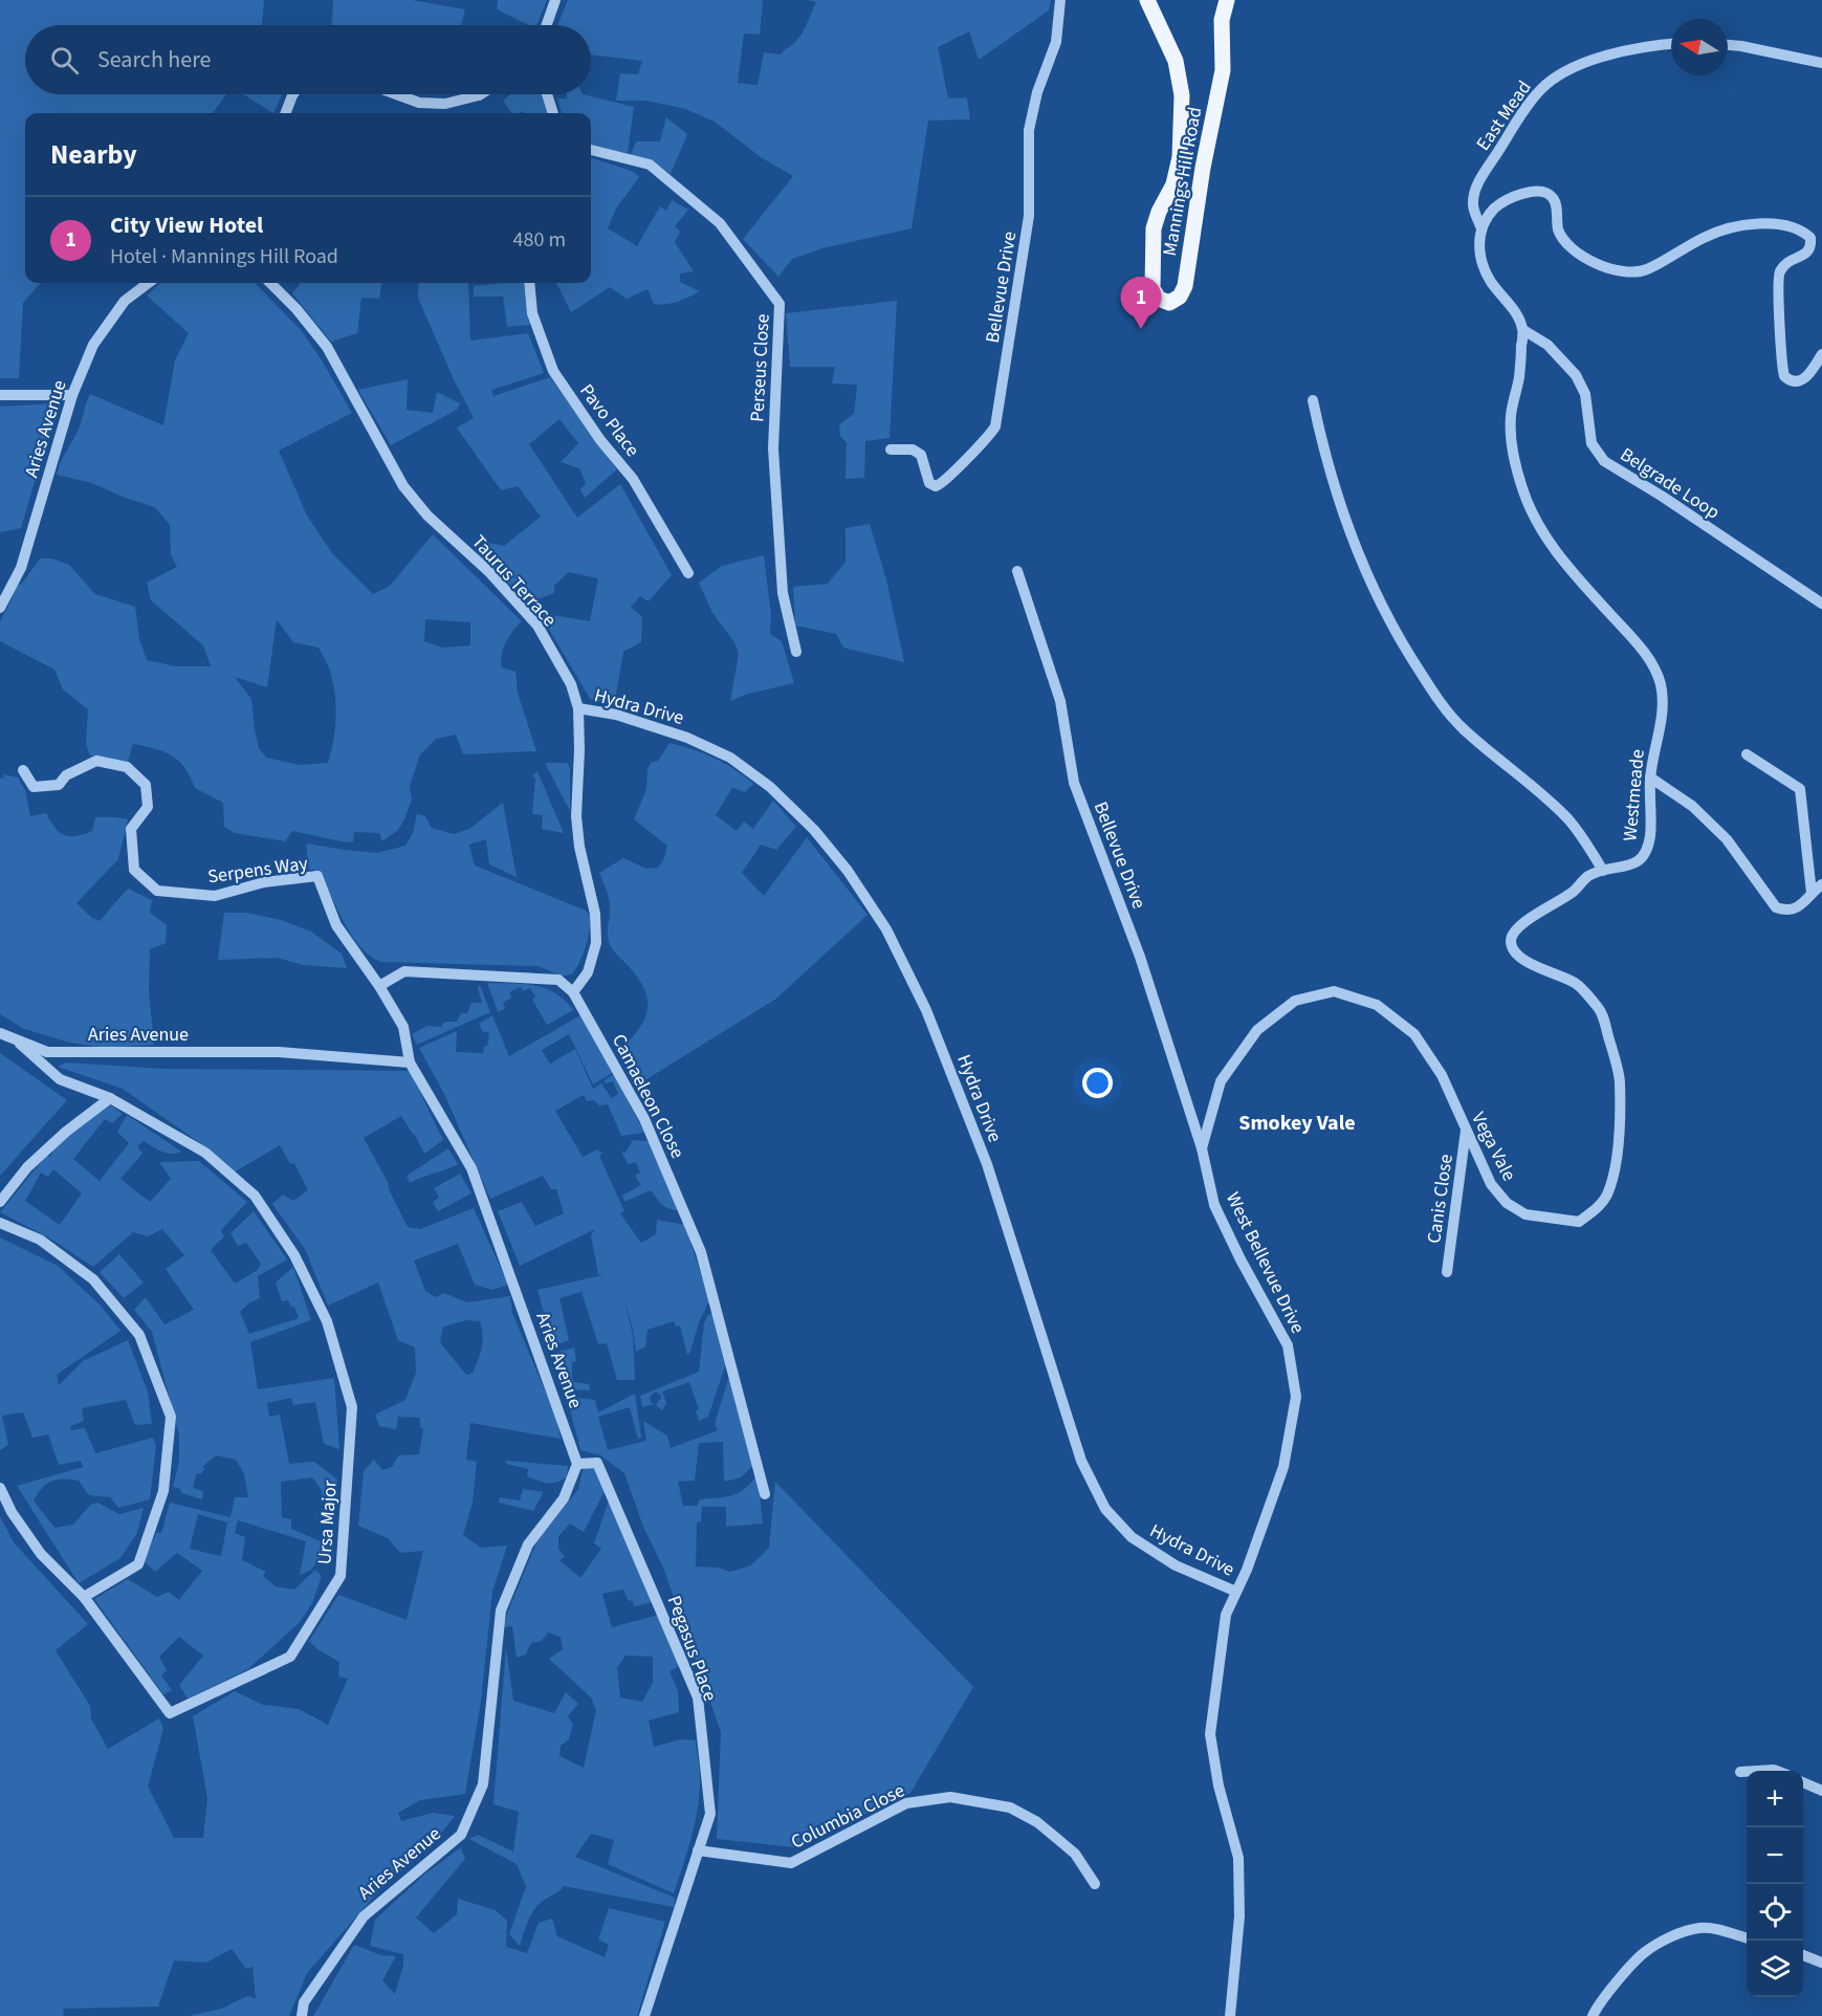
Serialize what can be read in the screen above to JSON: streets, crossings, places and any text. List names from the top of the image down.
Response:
{
  "streets": {
    "main road": ["Mannings Hill Road"],
    "street": [
      "East Mead",
      "Bellevue Drive",
      "Perseus Close",
      "Pavo Place",
      "Aries Avenue",
      "Belgrade Loop",
      "Taurus Terrace",
      "Hydra Drive",
      "Westmeade",
      "Serpens Way",
      "Camaeleon Close",
      "Vega Vale",
      "Canis Close",
      "West Bellevue Drive",
      "Ursa Major",
      "Pegasus Place",
      "Columbia Close"
    ]
  },
  "crossings": [
    ["Bellevue Drive", "Vega Vale"],
    ["Bellevue Drive", "West Bellevue Drive"],
    ["Aries Avenue", "Ursa Major"],
    ["Aries Avenue", "Pegasus Place"],
    ["Belgrade Loop", "Westmeade"],
    ["Taurus Terrace", "Hydra Drive"],
    ["Taurus Terrace", "Camaeleon Close"],
    ["Hydra Drive", "West Bellevue Drive"],
    ["Westmeade", "Vega Vale"],
    ["Vega Vale", "Canis Close"],
    ["Vega Vale", "West Bellevue Drive"],
    ["Pegasus Place", "Columbia Close"]
  ],
  "districts": ["Smokey Vale"],
  "north": "left",
  "page": {
    "search": "Search here",
    "heading": "Nearby",
    "list": [
      {
        "mark": "1",
        "name": "City View Hotel",
        "note": "Hotel · Mannings Hill Road",
        "value": "480 m"
      }
    ],
    "pins": "1",
    "map_buttons": ["+", "−"]
  }
}
